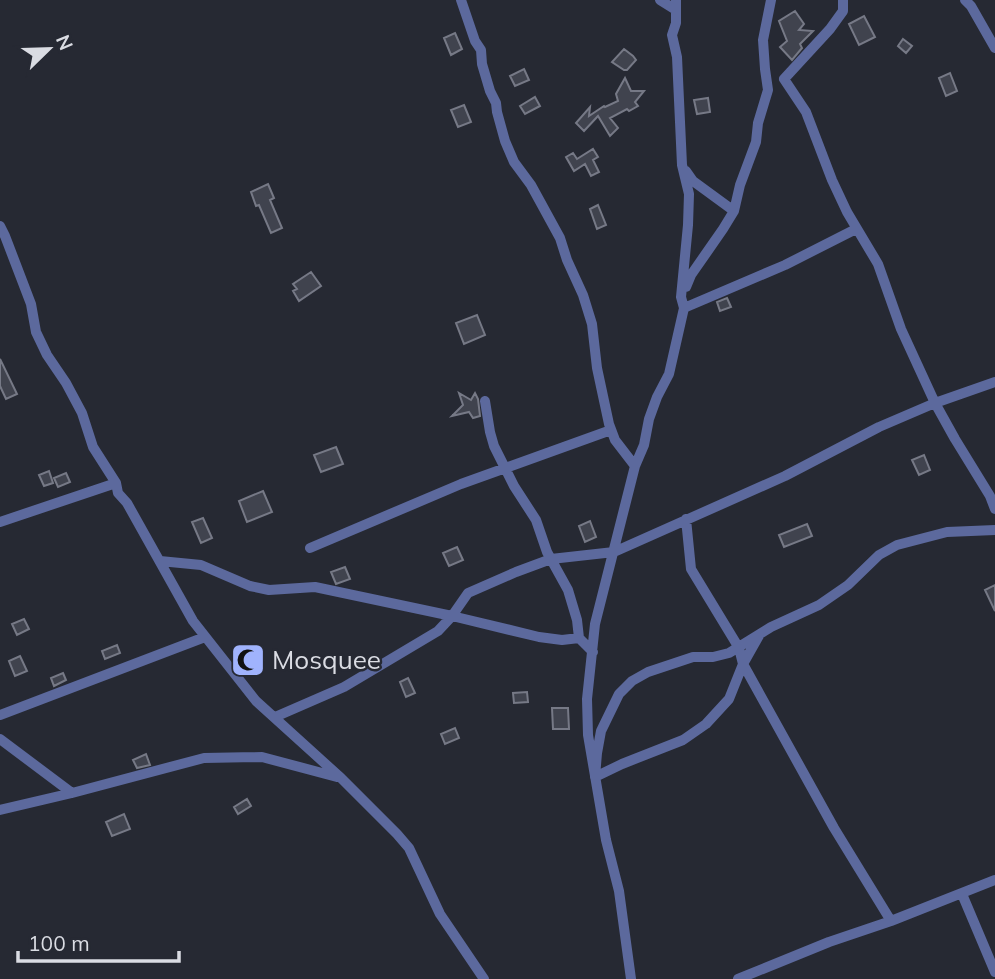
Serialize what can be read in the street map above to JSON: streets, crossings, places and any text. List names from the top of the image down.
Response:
{
  "places": {
    "mosque": ["Mosquee"]
  },
  "scale_bar": "100 m",
  "north": "top right"
}
